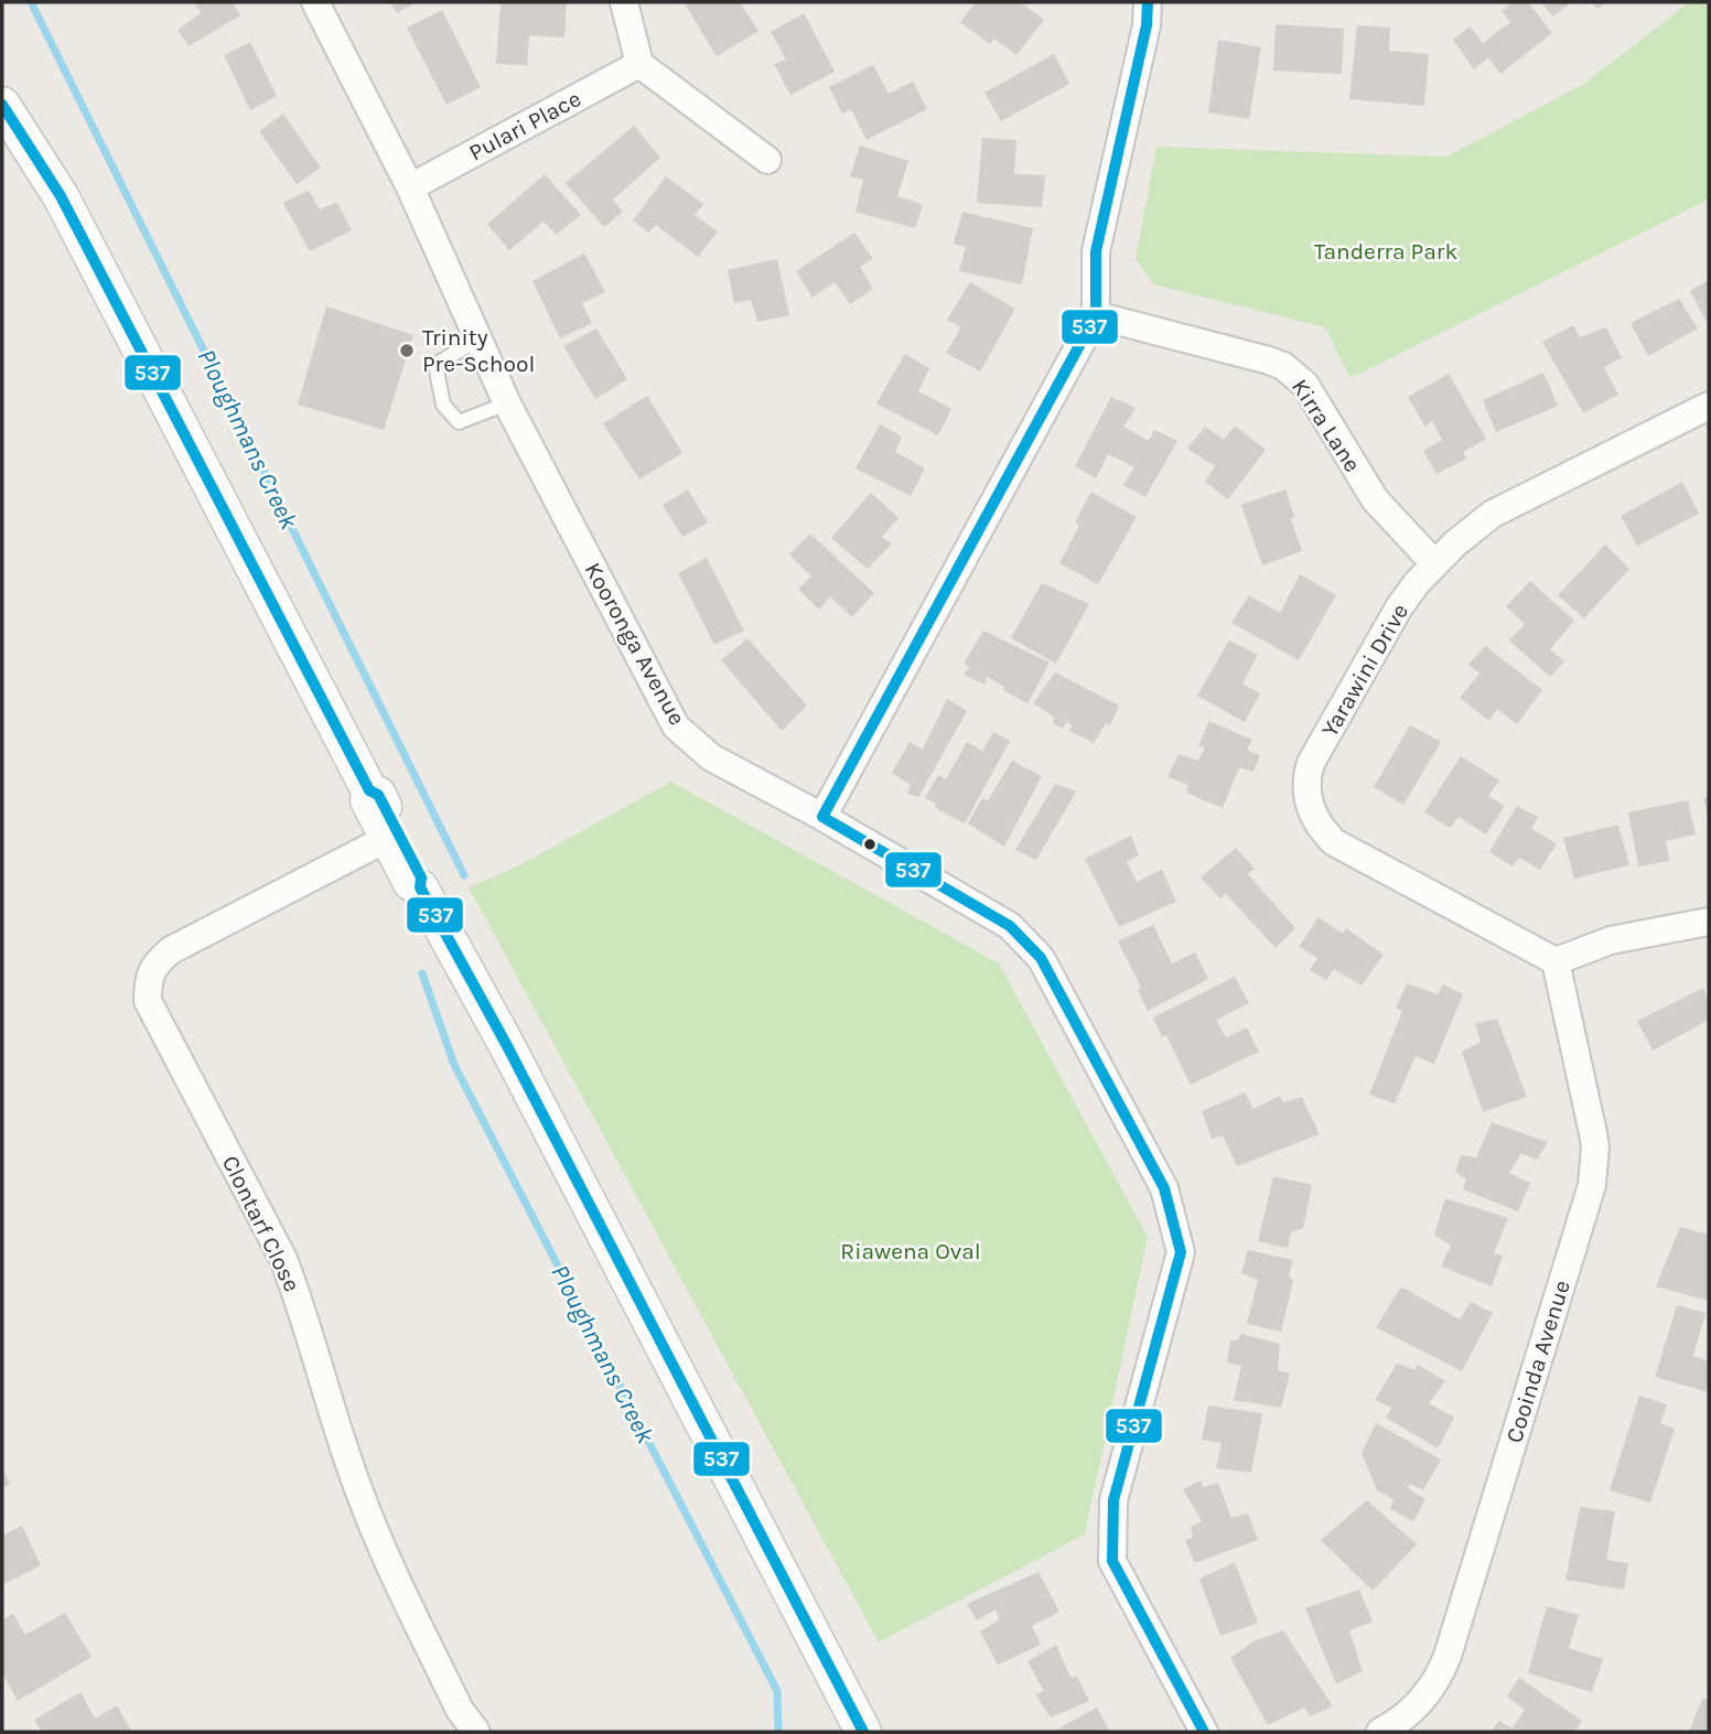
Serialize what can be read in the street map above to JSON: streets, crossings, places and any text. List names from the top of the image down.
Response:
{
  "streets": {
    "street": [
      "Pulari Place",
      "Kirra Lane",
      "Kooronga Avenue",
      "Yarawini Drive",
      "Clontarf Close",
      "Cooinda Avenue"
    ]
  },
  "crossings": [
    ["Pulari Place", "Kooronga Avenue"],
    ["Kirra Lane", "Yarawini Drive"],
    ["Yarawini Drive", "Cooinda Avenue"]
  ],
  "water": ["Ploughmans Creek"],
  "parks": ["Tanderra Park", "Riawena Oval"],
  "places": ["Trinity Pre-School"],
  "lines": ["transit line 537"]
}
